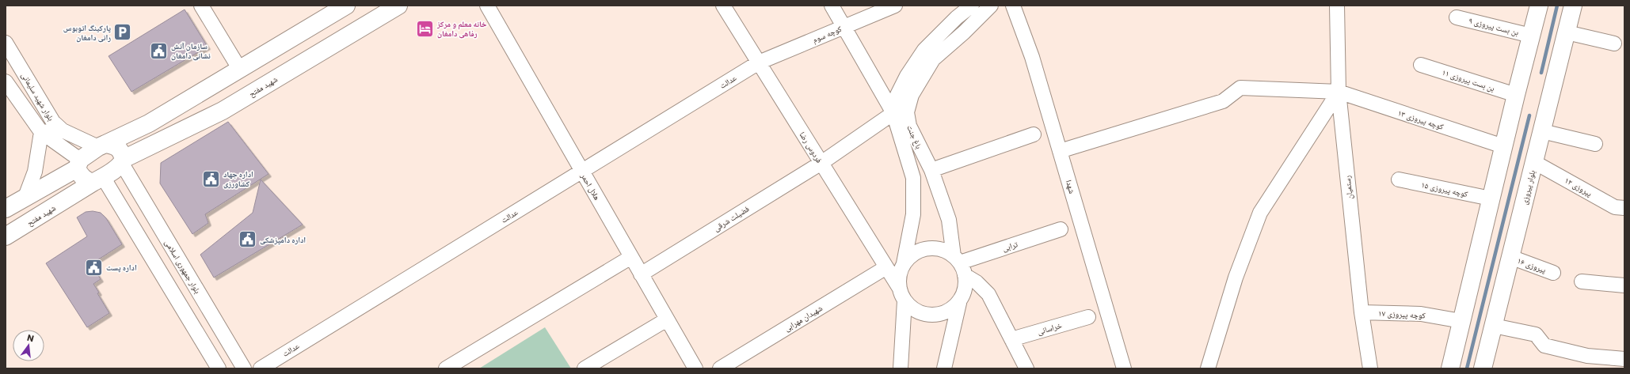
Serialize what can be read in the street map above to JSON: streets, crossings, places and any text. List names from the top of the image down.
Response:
{
  "streets": {
    "main road": ["شهید مفتح", "بلوار پیروزی"],
    "street": [
      "بن بست پیروزی ۹",
      "کوچه سوم",
      "بن بست پیروزی ۱۱",
      "عدالت",
      "بلوار شهید سلیمانی",
      "کوچه پیروزی ۱۳",
      "باغ جنت",
      "فردوس رضا",
      "هلال احمر",
      "شهدا",
      "پیروزی ۱۲",
      "رستمیان",
      "کوچه پیروزی ۱۵",
      "فضیلت شرقی",
      "ترابی",
      "پیروزی ۱۶",
      "بلوار جمهوری اسلامی",
      "کوچه پیروزی ۱۷",
      "شهیدان مهرابی",
      "خراسانی"
    ]
  },
  "crossings": [
    ["کوچه سوم", "عدالت"],
    ["کوچه سوم", "فردوس رضا"],
    ["عدالت", "فردوس رضا"],
    ["عدالت", "هلال احمر"],
    ["شهید مفتح", "بلوار جمهوری اسلامی"],
    ["کوچه پیروزی ۱۳", "شهدا"],
    ["کوچه پیروزی ۱۳", "رستمیان"],
    ["باغ جنت", "فردوس رضا"],
    ["باغ جنت", "فضیلت شرقی"],
    ["باغ جنت", "ترابی"],
    ["فردوس رضا", "فضیلت شرقی"],
    ["فردوس رضا", "ترابی"],
    ["فردوس رضا", "شهیدان مهرابی"],
    ["هلال احمر", "فضیلت شرقی"],
    ["پیروزی ۱۲", "بلوار پیروزی"],
    ["رستمیان", "کوچه پیروزی ۱۷"],
    ["بلوار پیروزی", "پیروزی ۱۶"]
  ],
  "places": {
    "hotel": ["خانه معلم و مرکز رفاهی دامغان"],
    "parking": ["پارکینگ اتوبوس رانی دامغان"],
    "public building": [
      "سازمان آتش نشانی دامغان",
      "اداره جهاد کشاورزی",
      "اداره دامپزشکی",
      "اداره پست"
    ]
  },
  "north": "top"
}
